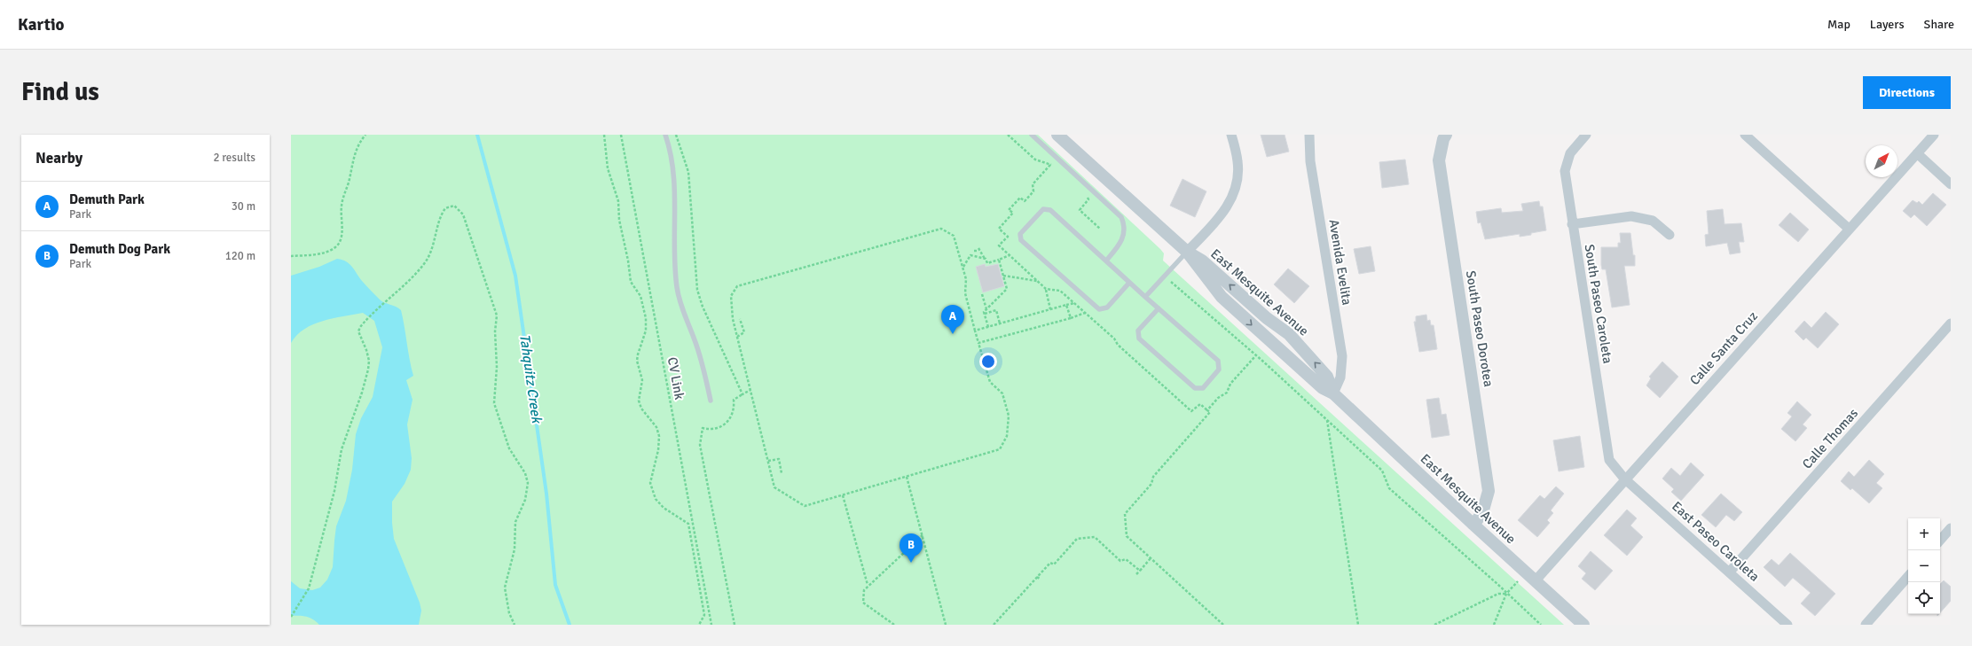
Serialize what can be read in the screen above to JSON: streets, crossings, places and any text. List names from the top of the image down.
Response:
{
  "streets": {
    "street": [
      "Avenida Evelita",
      "East Mesquite Avenue",
      "South Paseo Caroleta",
      "South Paseo Dorotea",
      "Calle Santa Cruz",
      "Calle Thomas",
      "East Paseo Caroleta"
    ],
    "path": ["CV Link"]
  },
  "crossings": [
    ["Avenida Evelita", "East Mesquite Avenue"],
    ["East Mesquite Avenue", "South Paseo Dorotea"],
    ["East Mesquite Avenue", "Calle Santa Cruz"],
    ["South Paseo Caroleta", "Calle Santa Cruz"],
    ["South Paseo Caroleta", "East Paseo Caroleta"],
    ["Calle Santa Cruz", "East Paseo Caroleta"],
    ["Calle Thomas", "East Paseo Caroleta"]
  ],
  "water": ["Tahquitz Creek"],
  "north": "top right",
  "page": {
    "header": "Kartio",
    "nav": ["Map", "Layers", "Share"],
    "buttons": "Directions",
    "title": "Find us",
    "heading": ["Nearby", "2 results"],
    "list": [
      {
        "mark": "A",
        "name": "Demuth Park",
        "note": "Park",
        "value": "30 m"
      },
      {
        "mark": "B",
        "name": "Demuth Dog Park",
        "note": "Park",
        "value": "120 m"
      }
    ],
    "pins": ["A", "B"],
    "map_buttons": ["+", "−"]
  }
}
